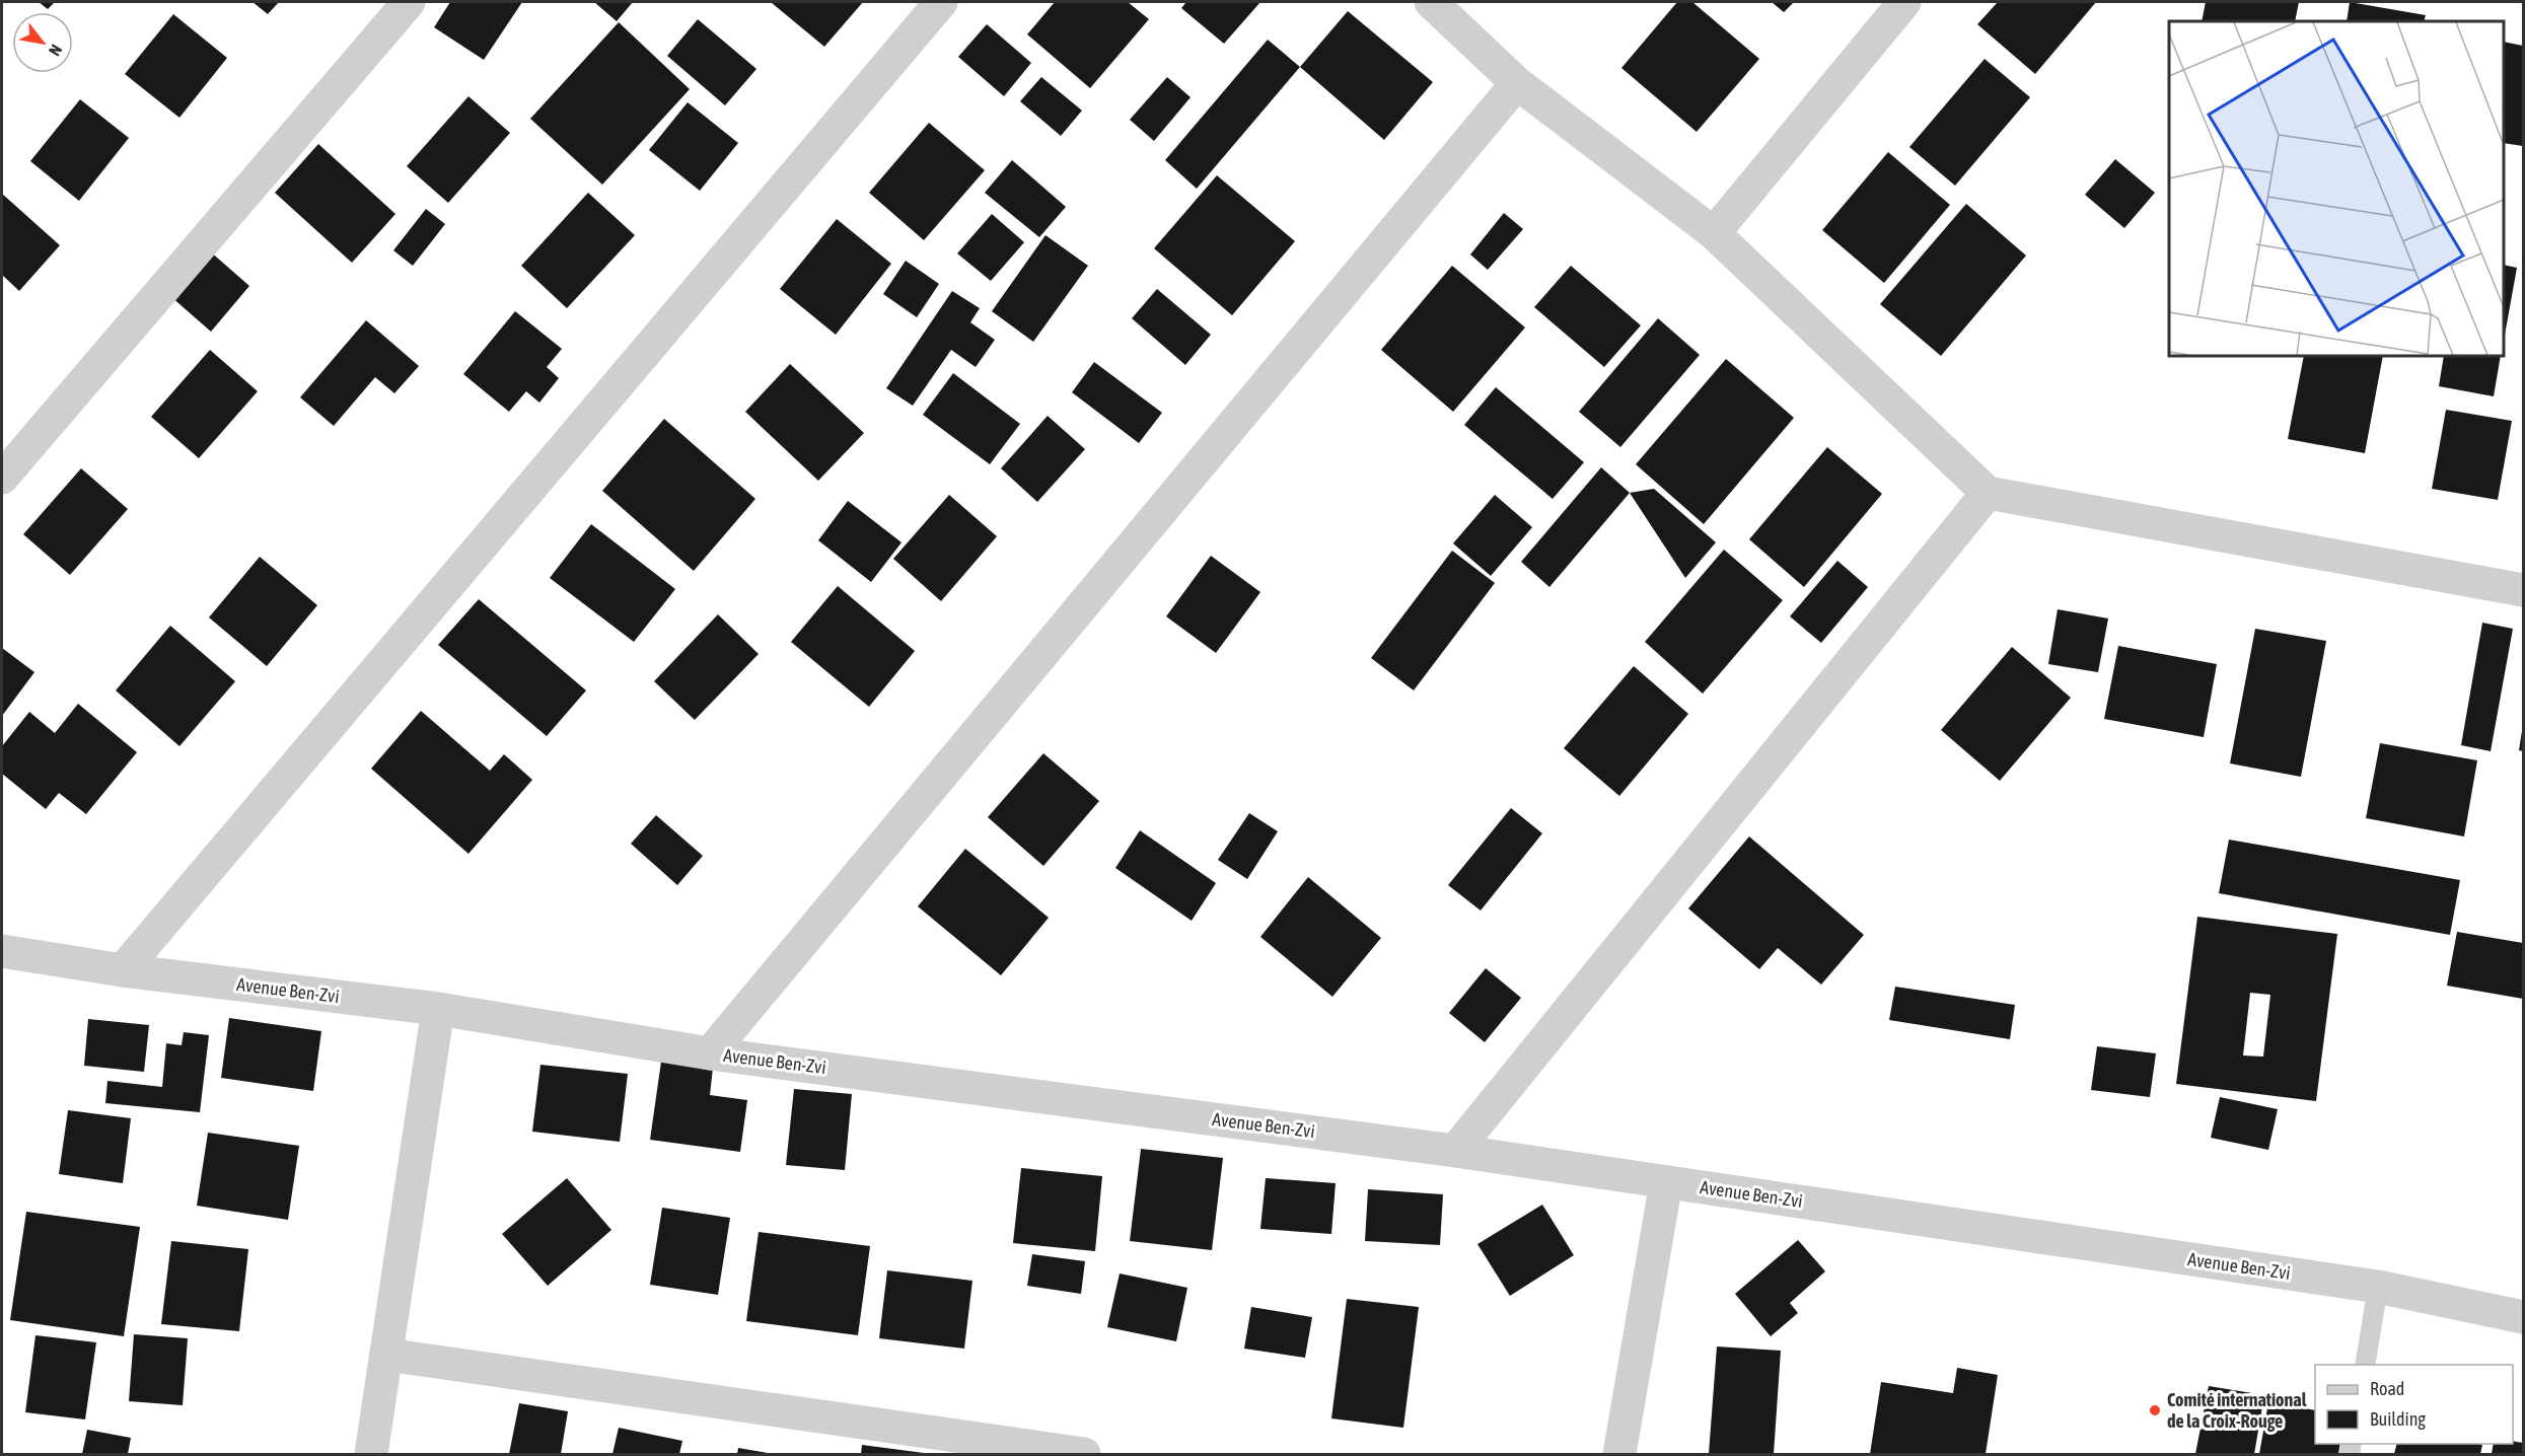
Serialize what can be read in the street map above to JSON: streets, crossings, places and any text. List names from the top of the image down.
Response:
{
  "streets": {
    "street": ["Avenue Ben-Zvi"]
  },
  "places": ["Comité international de la Croix-Rouge"],
  "legend": ["Road", "Building"],
  "north": "bottom right"
}
